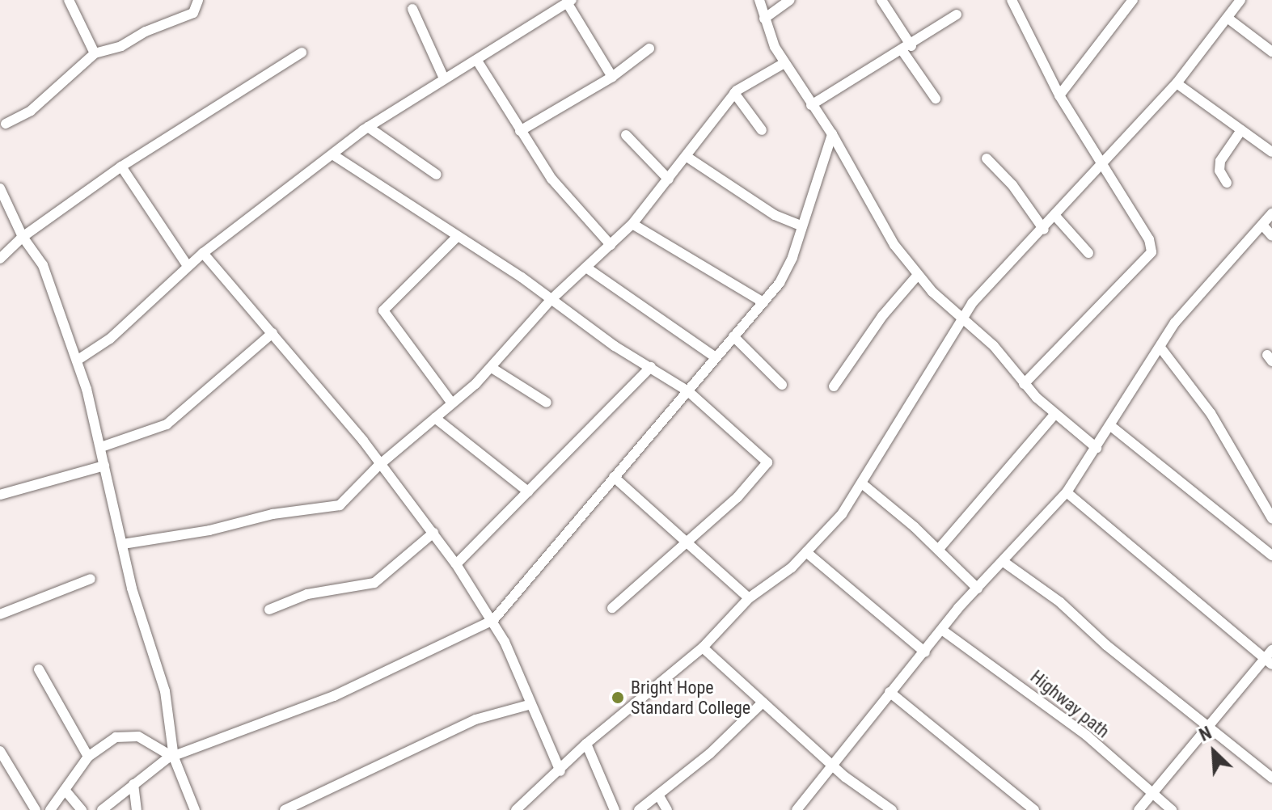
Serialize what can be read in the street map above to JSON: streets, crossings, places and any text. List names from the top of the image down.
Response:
{
  "streets": {
    "street": ["Highway path"]
  },
  "places": ["Bright Hope Standard College"],
  "north": "top left"
}
